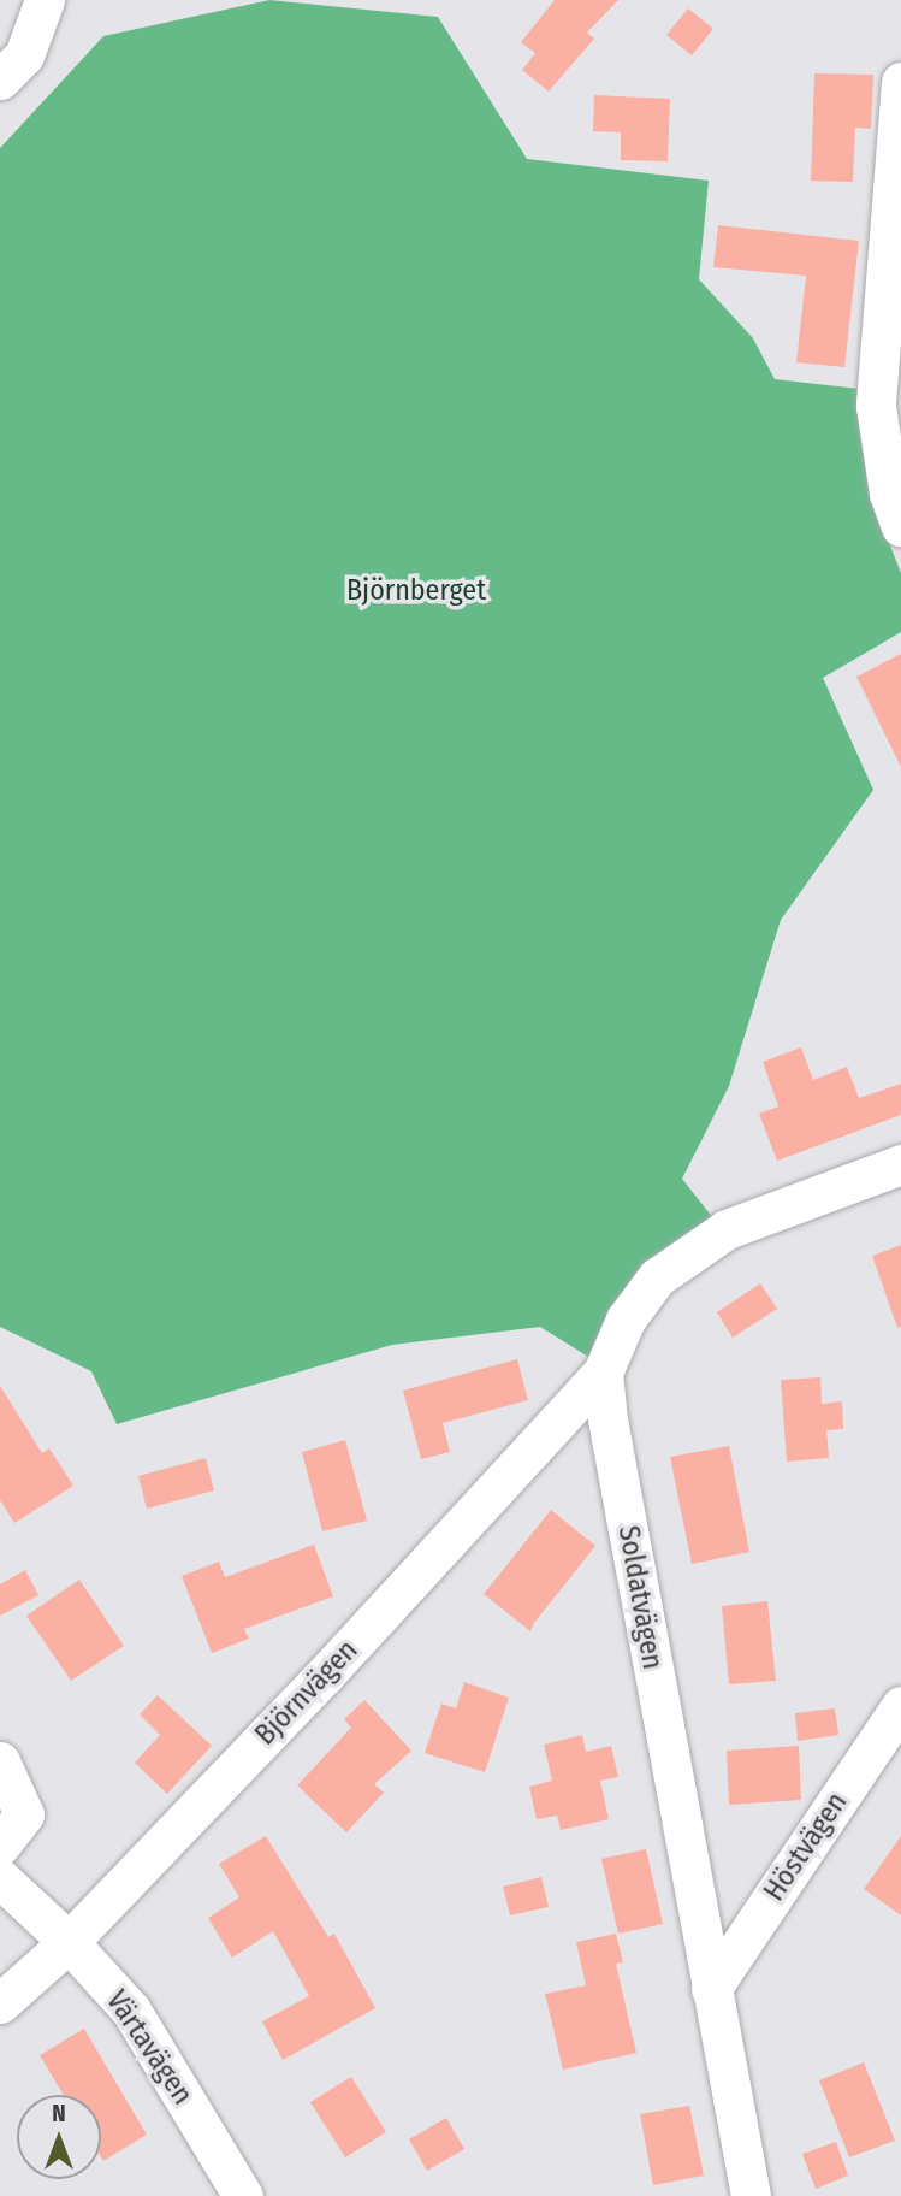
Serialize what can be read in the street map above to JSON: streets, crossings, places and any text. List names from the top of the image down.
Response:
{
  "streets": {
    "street": [
      "Soldatvägen",
      "Björnvägen",
      "Höstvägen",
      "Värtavägen"
    ]
  },
  "crossings": [
    ["Soldatvägen", "Björnvägen"],
    ["Soldatvägen", "Höstvägen"],
    ["Björnvägen", "Värtavägen"]
  ],
  "parks": ["Björnberget"],
  "north": "top"
}
